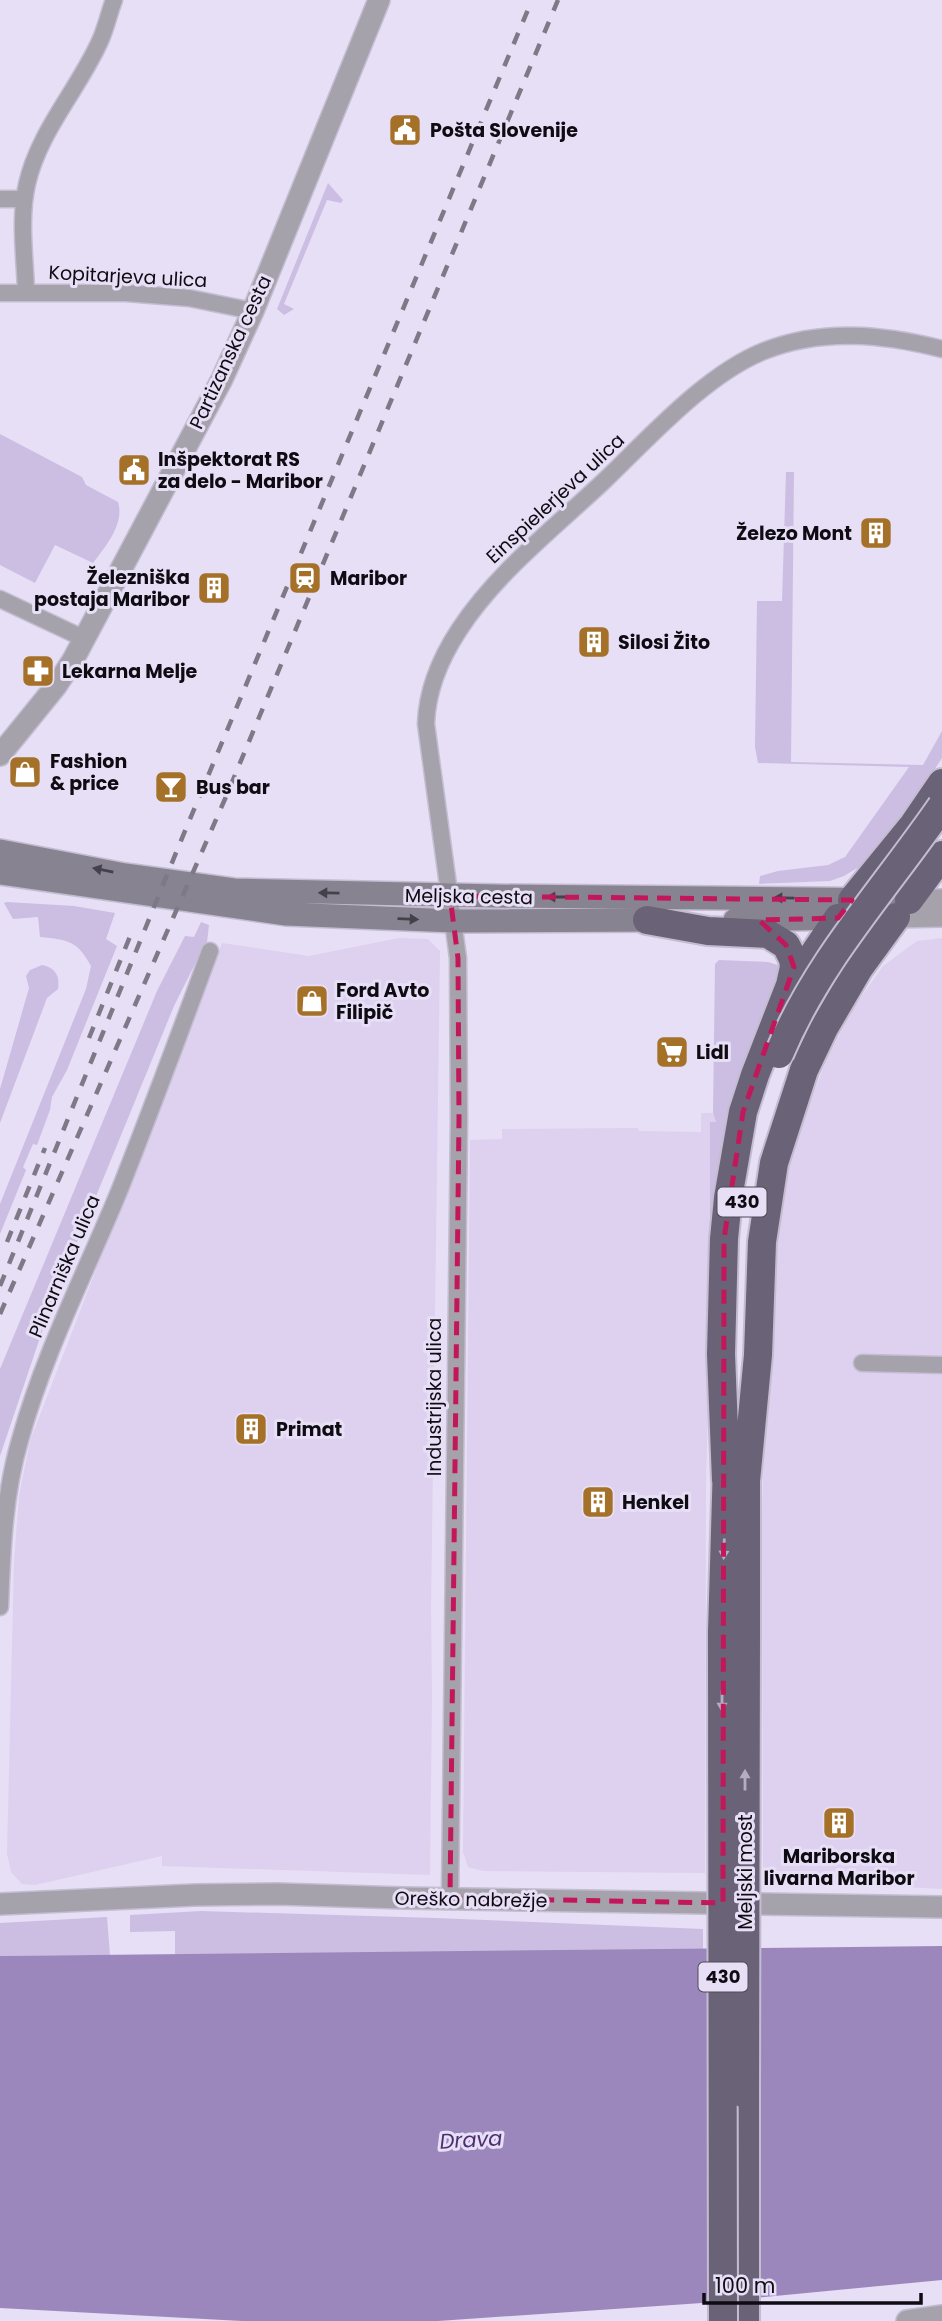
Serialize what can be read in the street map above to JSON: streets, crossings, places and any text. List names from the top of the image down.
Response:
{
  "streets": {
    "highway": ["430", "Meljski most"],
    "main road": ["Meljska cesta"],
    "street": [
      "Kopitarjeva ulica",
      "Partizanska cesta",
      "Einspielerjeva ulica",
      "Plinarniška ulica",
      "Industrijska ulica",
      "Oreško nabrežje"
    ]
  },
  "crossings": [
    ["Kopitarjeva ulica", "Partizanska cesta"],
    ["Einspielerjeva ulica", "Meljska cesta"],
    ["Einspielerjeva ulica", "Industrijska ulica"],
    ["Meljska cesta", "Industrijska ulica"],
    ["430", "Meljski most"],
    ["Industrijska ulica", "Oreško nabrežje"],
    ["Meljski most", "Oreško nabrežje"]
  ],
  "water": ["Drava"],
  "places": {
    "public building": ["Pošta Slovenije", "Inšpektorat RS za delo - Maribor"],
    "building": [
      "Železo Mont",
      "Železniška postaja Maribor",
      "Silosi Žito",
      "Primat",
      "Henkel",
      "Mariborska livarna Maribor"
    ],
    "station": ["Maribor"],
    "pharmacy": ["Lekarna Melje"],
    "shop": ["Fashion & price", "Ford Avto Filipič"],
    "bar": ["Bus bar"],
    "supermarket": ["Lidl"]
  },
  "scale_bar": "100 m"
}
